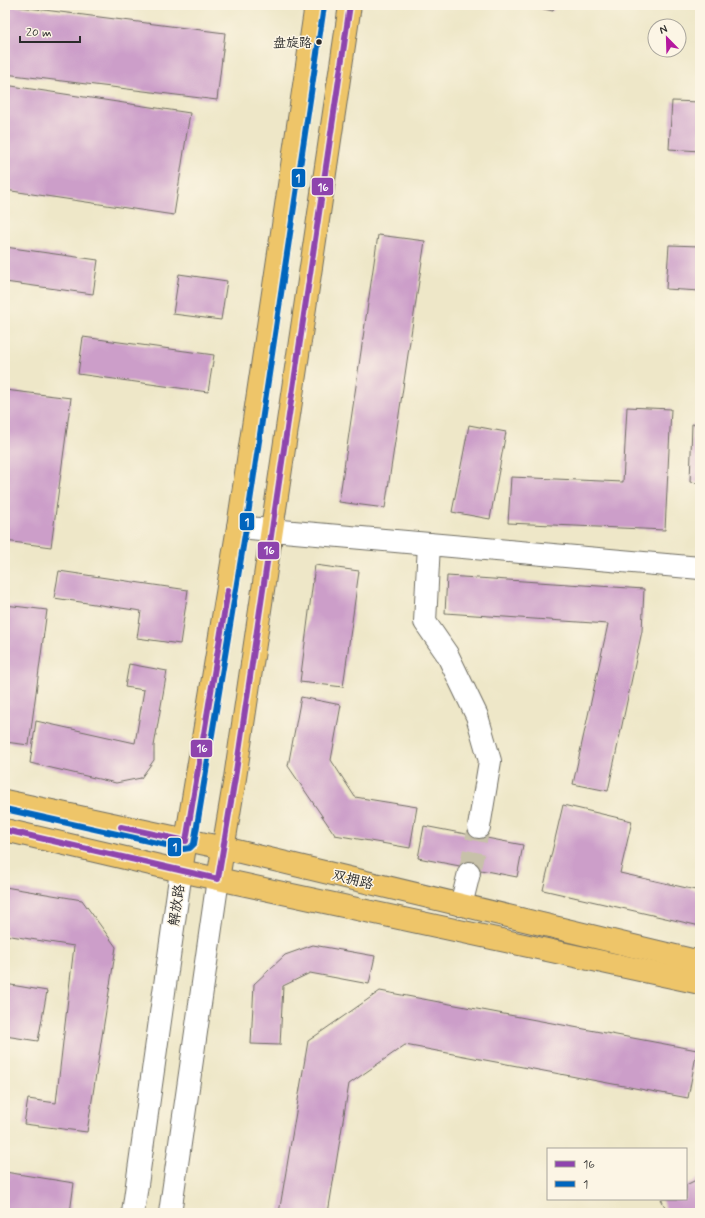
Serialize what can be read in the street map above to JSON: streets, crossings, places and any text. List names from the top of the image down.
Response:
{
  "streets": {
    "main road": ["双拥路", "解放路"]
  },
  "crossings": [
    ["双拥路", "解放路"]
  ],
  "places": ["盘旋路"],
  "lines": ["transit line 16", "transit line 1"],
  "legend": ["16", "1"],
  "scale_bar": "20 m",
  "north": "top left"
}
